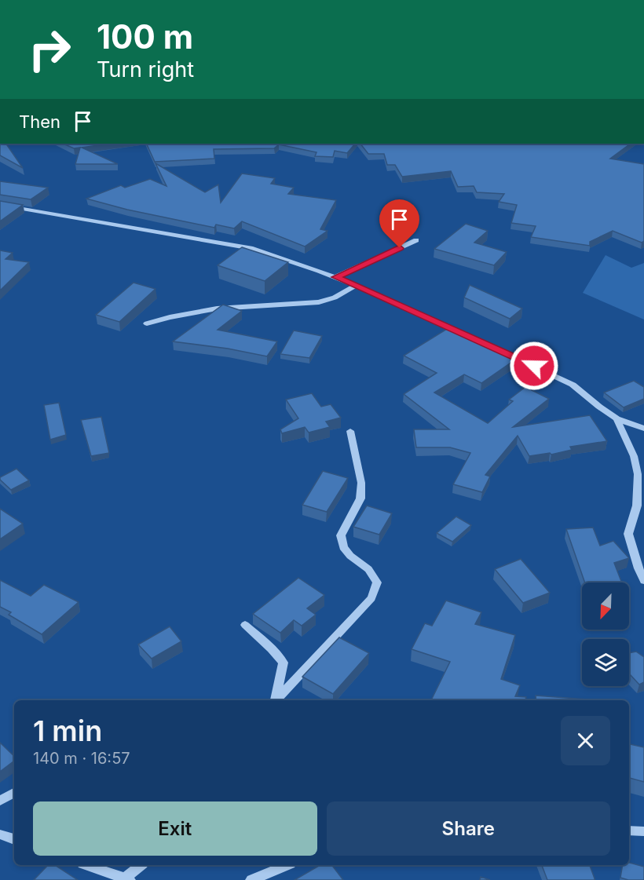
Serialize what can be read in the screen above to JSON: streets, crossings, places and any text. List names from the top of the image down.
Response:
{
  "north": "bottom left",
  "page": {
    "turn": ["100 m", "Turn right"],
    "then": "Then",
    "heading": ["1 min", "140 m · 16:57"],
    "buttons": ["Exit", "Share"]
  }
}
